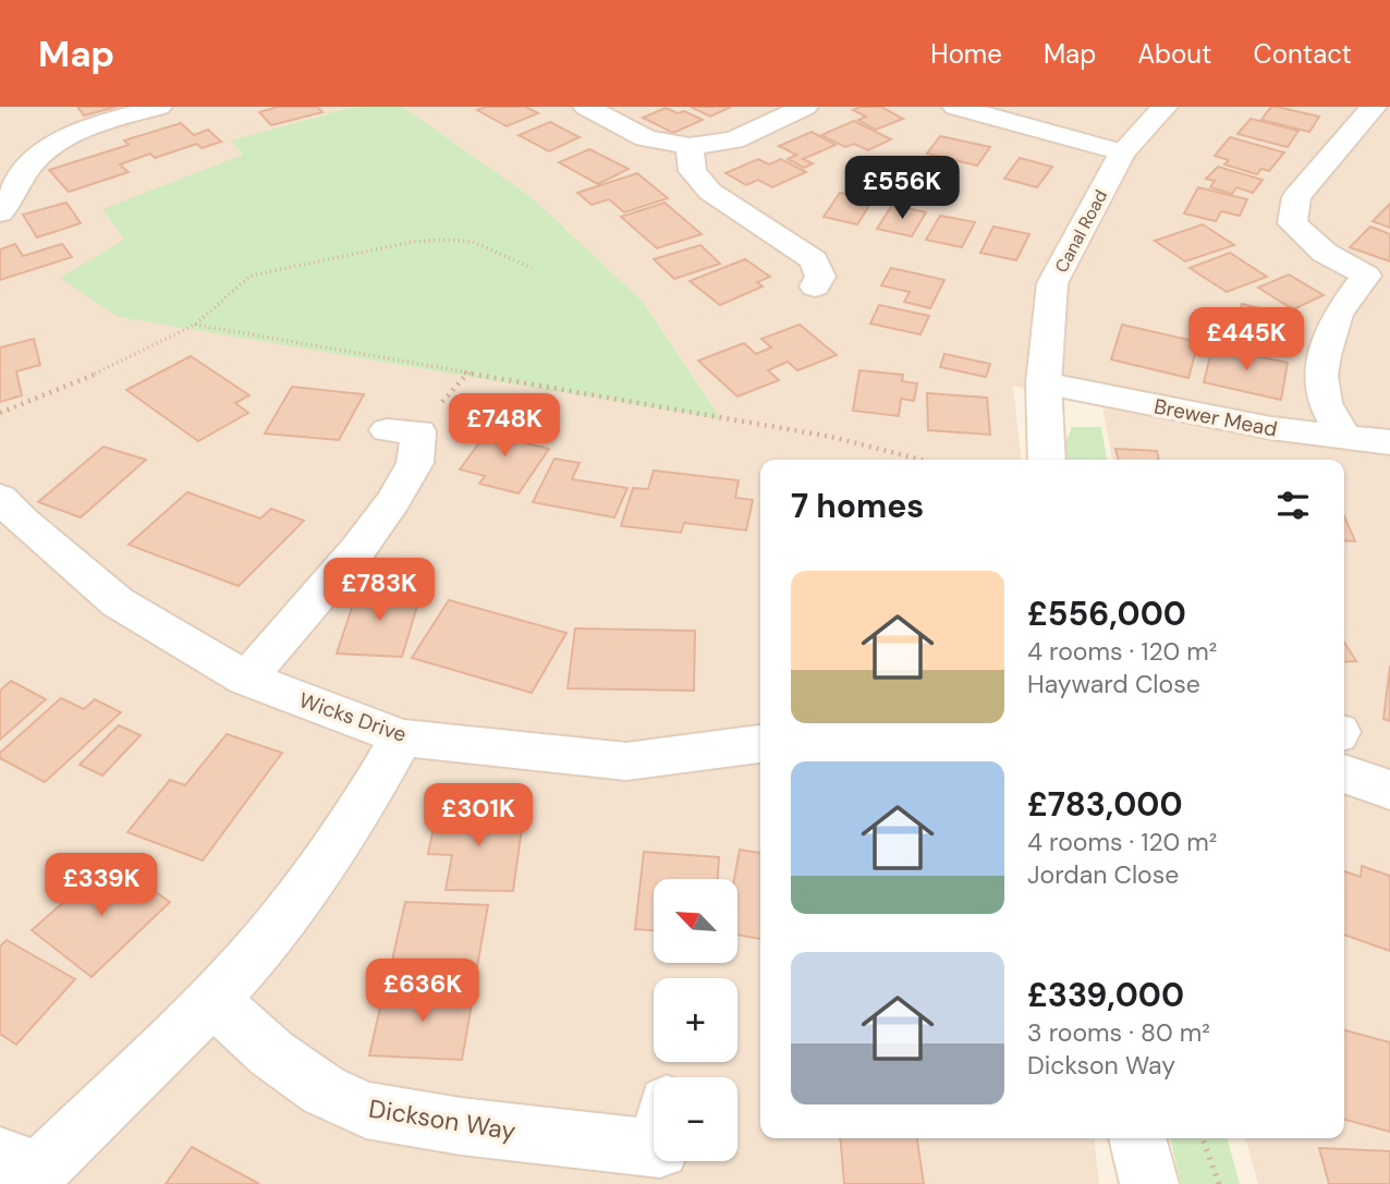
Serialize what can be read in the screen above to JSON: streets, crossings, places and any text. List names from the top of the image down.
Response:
{
  "streets": {
    "street": [
      "Canal Road",
      "Brewer Mead",
      "Wicks Drive",
      "Dickson Way"
    ]
  },
  "crossings": [
    ["Canal Road", "Brewer Mead"]
  ],
  "north": "top left",
  "page": {
    "header": "Map",
    "nav": [
      "Home",
      "Map",
      "About",
      "Contact"
    ],
    "price": [
      "£556K",
      "£445K",
      "£748K",
      "£783K",
      "£301K",
      "£339K",
      "£636K"
    ],
    "heading": "7 homes",
    "list": [
      {
        "name": "£556,000",
        "note": "4 rooms · 120 m² · Hayward Close"
      },
      {
        "name": "£783,000",
        "note": "4 rooms · 120 m² · Jordan Close"
      },
      {
        "name": "£339,000",
        "note": "3 rooms · 80 m² · Dickson Way"
      }
    ],
    "map_buttons": ["+", "−"]
  }
}
